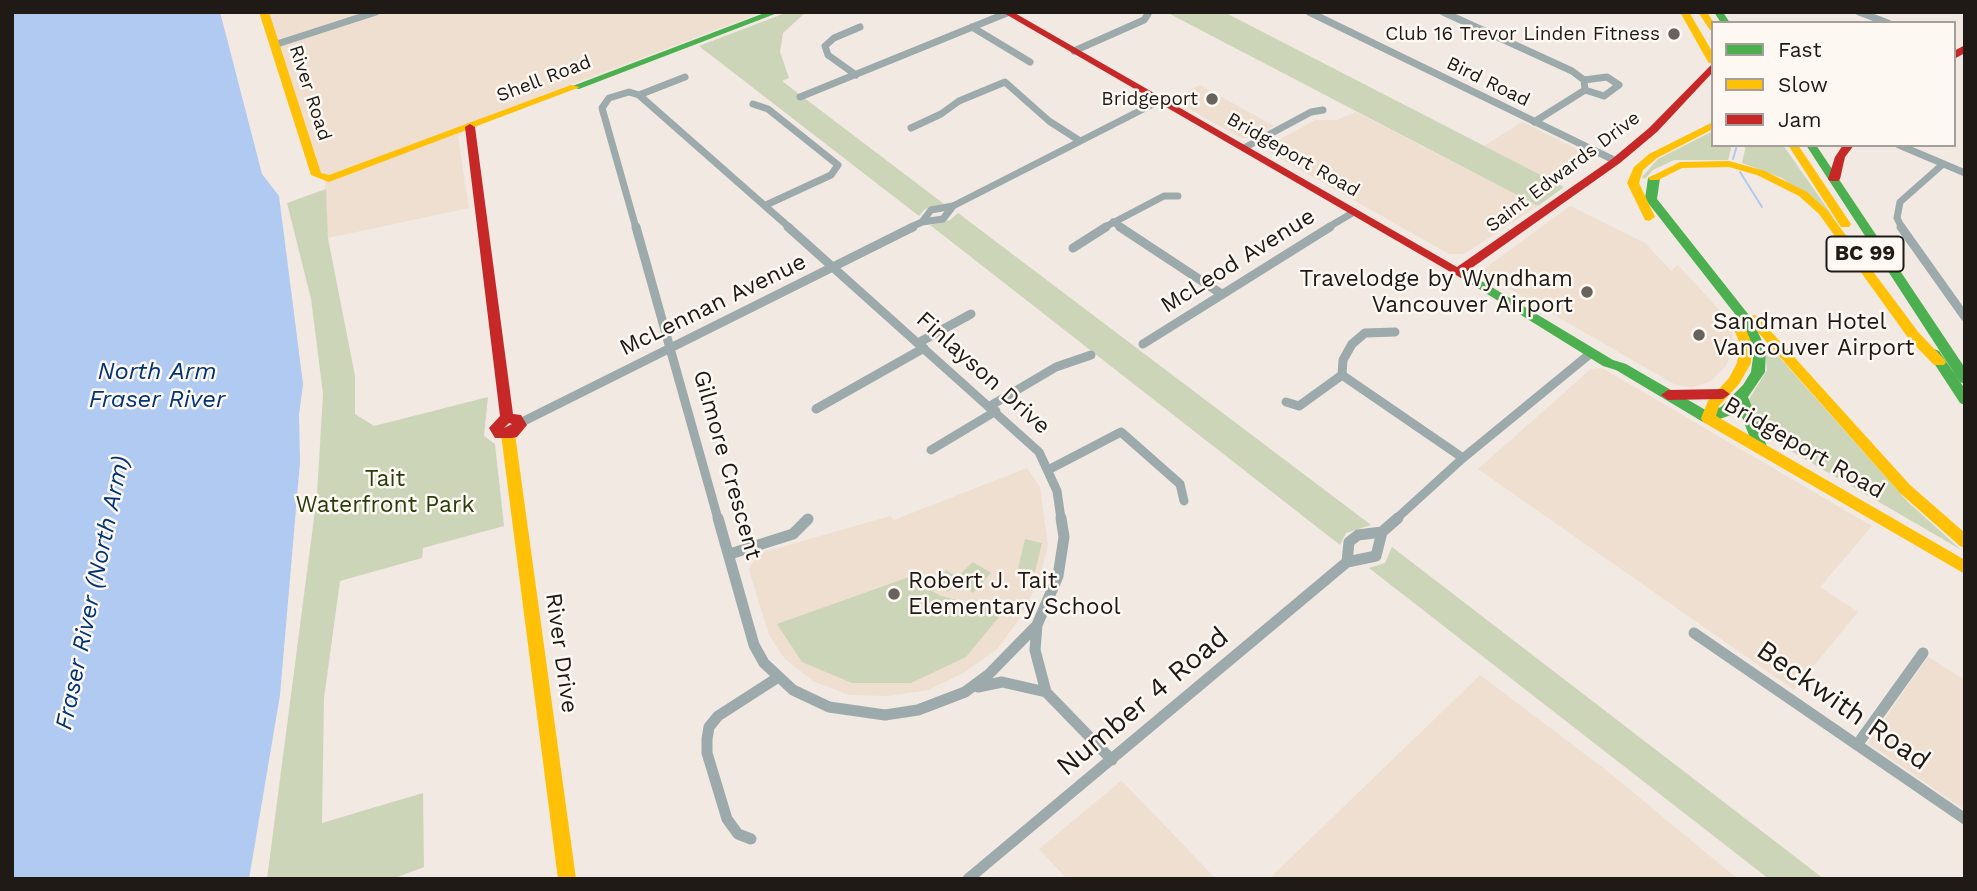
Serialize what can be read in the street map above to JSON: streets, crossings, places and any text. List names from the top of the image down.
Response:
{
  "streets": {
    "main road": [
      "Shell Road",
      "River Road",
      "Bridgeport Road",
      "Saint Edwards Drive",
      "BC 99",
      "River Drive"
    ],
    "street": [
      "Bird Road",
      "McLeod Avenue",
      "McLennan Avenue",
      "Finlayson Drive",
      "Gilmore Crescent",
      "Number 4 Road",
      "Beckwith Road"
    ]
  },
  "crossings": [
    ["Shell Road", "River Road"],
    ["Bird Road", "Saint Edwards Drive"],
    ["Bridgeport Road", "Saint Edwards Drive"],
    ["Bridgeport Road", "McLeod Avenue"],
    ["Bridgeport Road", "McLennan Avenue"],
    ["Bridgeport Road", "Number 4 Road"],
    ["McLennan Avenue", "Finlayson Drive"],
    ["McLennan Avenue", "Gilmore Crescent"],
    ["McLennan Avenue", "River Drive"],
    ["Finlayson Drive", "Gilmore Crescent"],
    ["Finlayson Drive", "Number 4 Road"]
  ],
  "water": ["North Arm Fraser River", "Fraser River (North Arm)"],
  "parks": ["Tait Waterfront Park"],
  "places": [
    "Club 16 Trevor Linden Fitness",
    "Bridgeport",
    "Travelodge by Wyndham Vancouver Airport",
    "Sandman Hotel Vancouver Airport",
    "Robert J. Tait Elementary School"
  ],
  "legend": ["Fast", "Slow", "Jam"]
}
